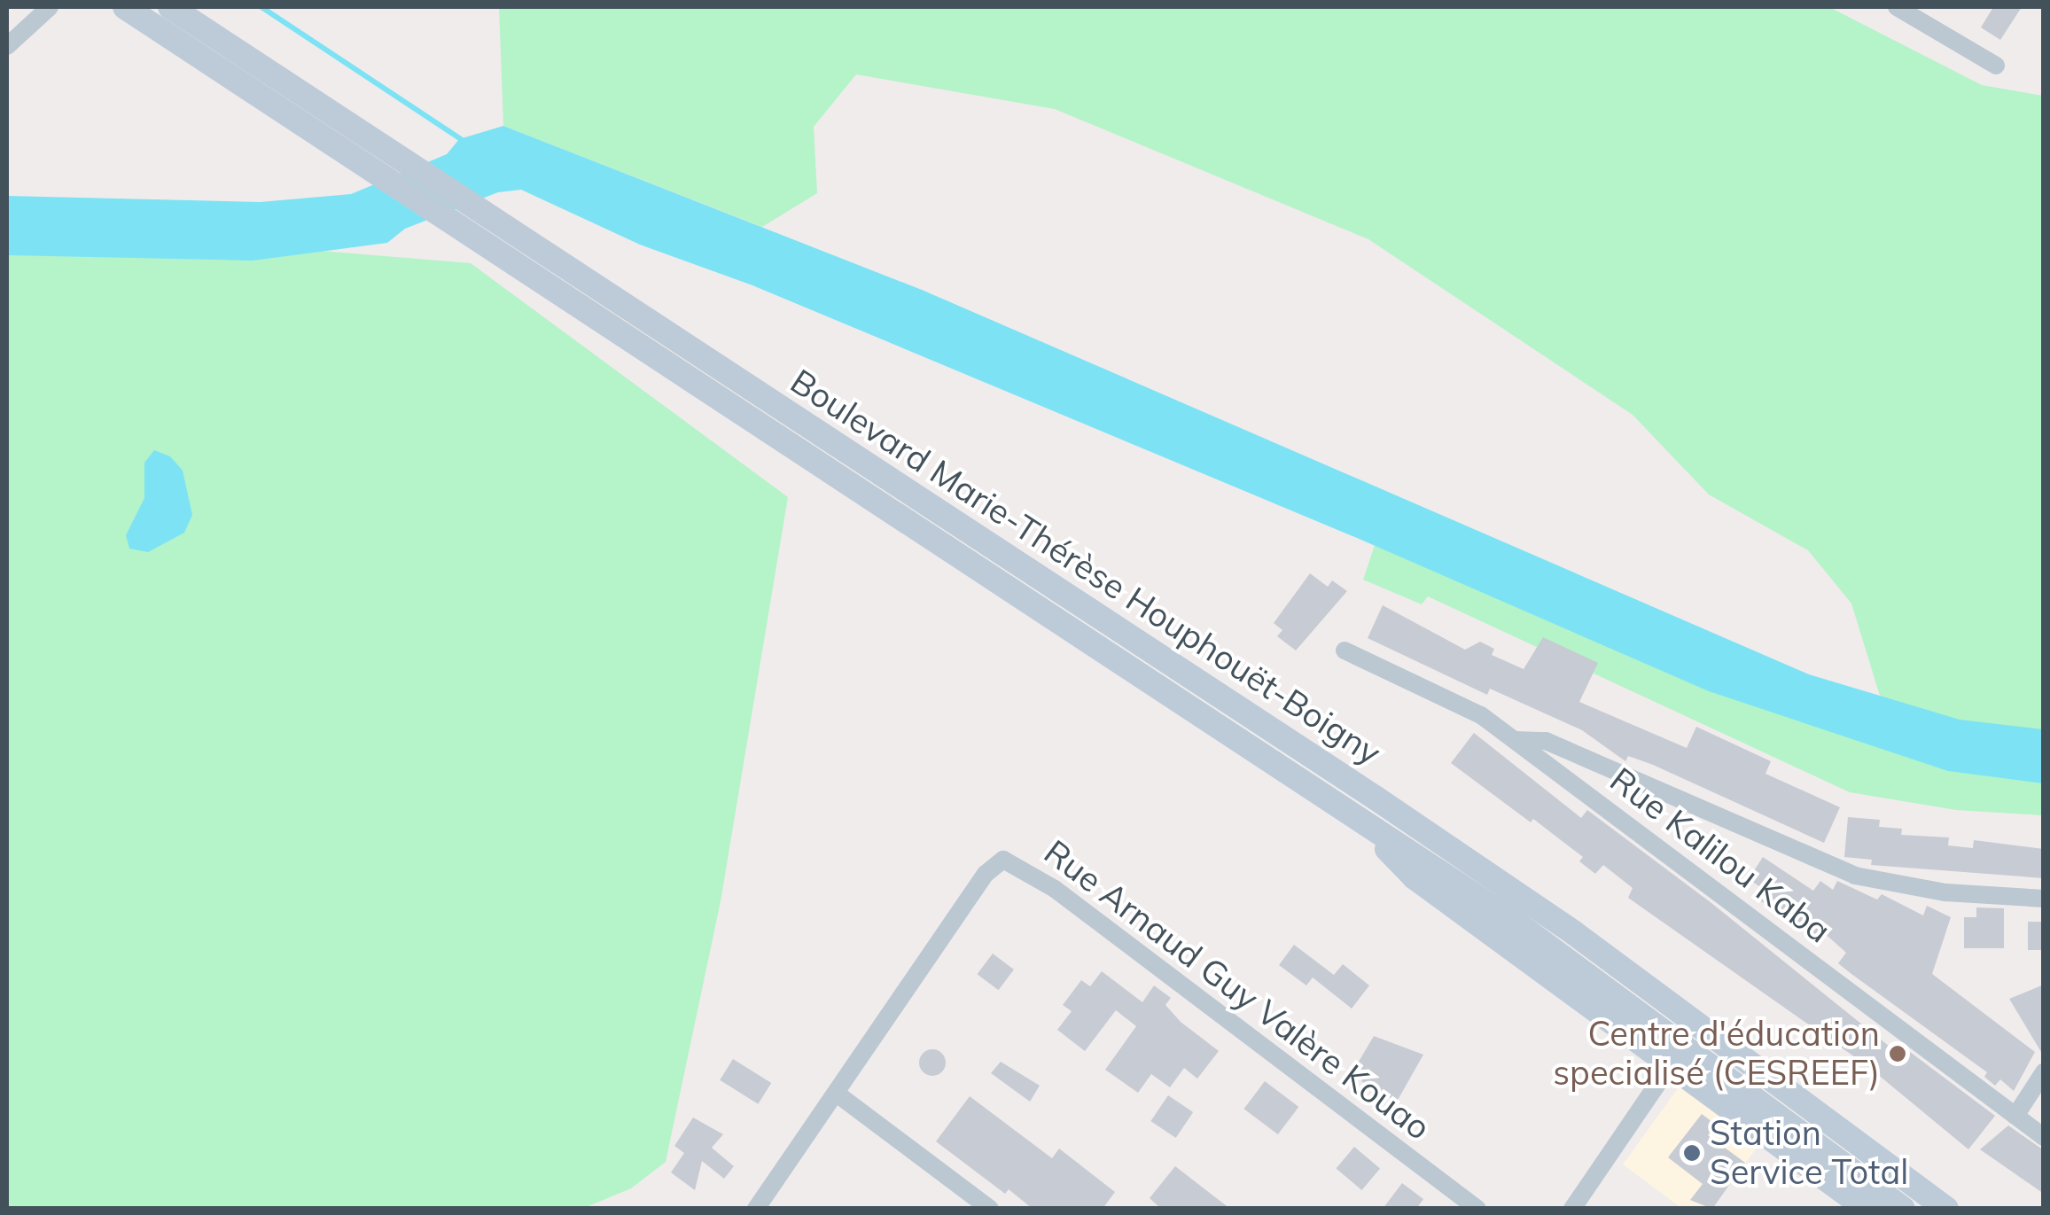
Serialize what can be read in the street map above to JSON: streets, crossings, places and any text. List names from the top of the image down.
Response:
{
  "streets": {
    "main road": ["Boulevard Marie-Thérèse Houphouët-Boigny"],
    "street": ["Rue Kalilou Kaba", "Rue Arnaud Guy Valère Kouao"]
  },
  "places": ["Centre d'éducation specialisé (CESREEF)", "Station Service Total"]
}
